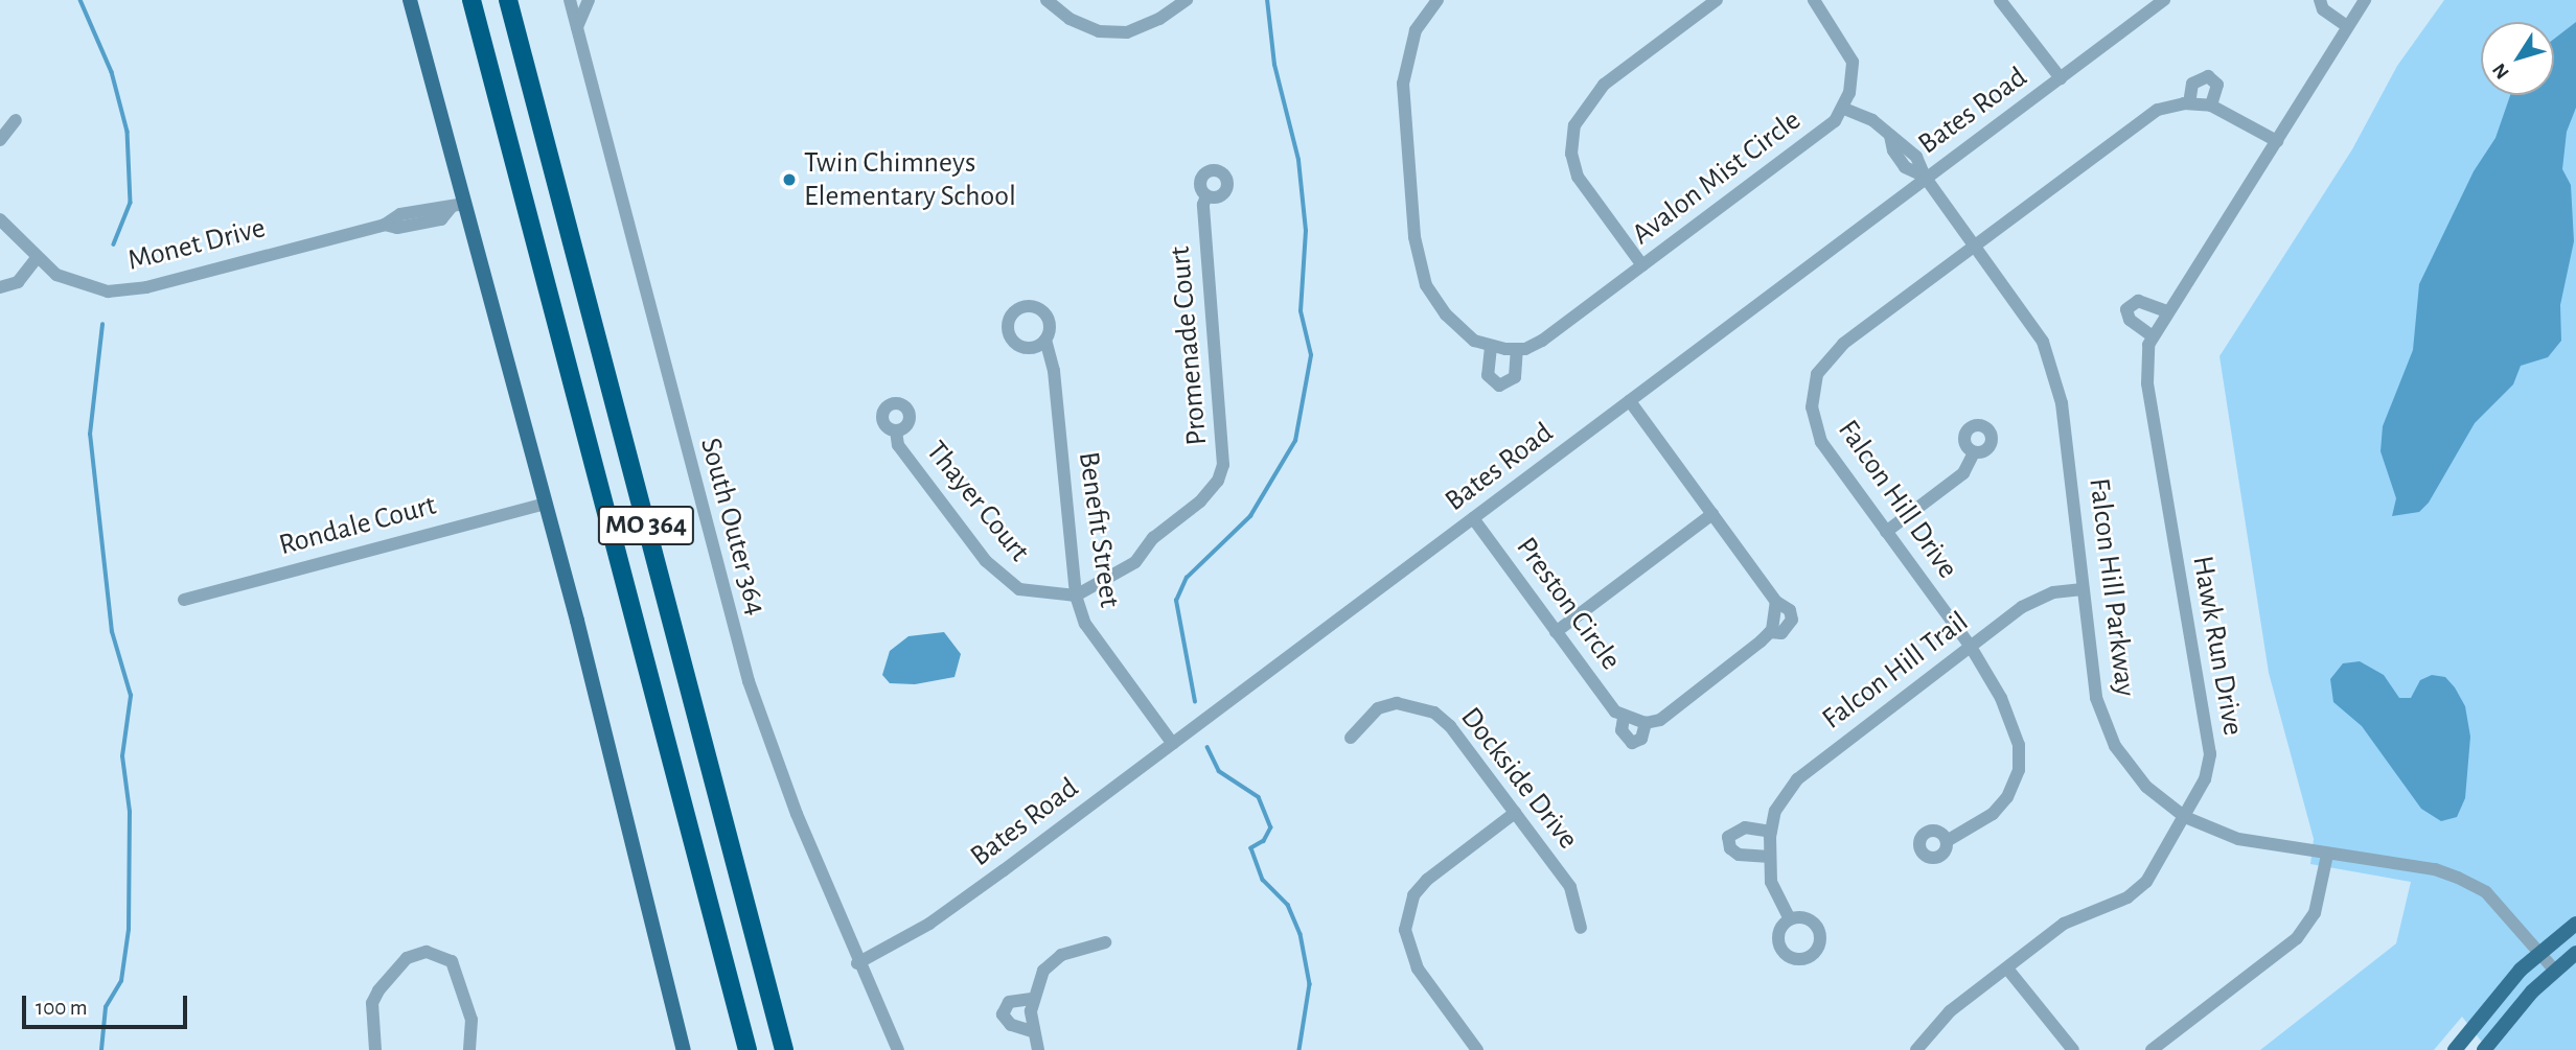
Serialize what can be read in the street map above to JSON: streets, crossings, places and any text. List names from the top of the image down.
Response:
{
  "streets": {
    "highway": ["MO 364"],
    "street": [
      "Bates Road",
      "Avalon Mist Circle",
      "Monet Drive",
      "Promenade Court",
      "Falcon Hill Drive",
      "Thayer Court",
      "Rondale Court",
      "South Outer 364",
      "Benefit Street",
      "Falcon Hill Parkway",
      "Preston Circle",
      "Hawk Run Drive",
      "Falcon Hill Trail",
      "Dockside Drive"
    ]
  },
  "crossings": [
    ["Bates Road", "South Outer 364"],
    ["Bates Road", "Benefit Street"],
    ["Bates Road", "Falcon Hill Parkway"],
    ["Bates Road", "Preston Circle"],
    ["Avalon Mist Circle", "Falcon Hill Parkway"],
    ["Promenade Court", "Thayer Court"],
    ["Promenade Court", "Benefit Street"],
    ["Falcon Hill Drive", "Falcon Hill Parkway"],
    ["Falcon Hill Drive", "Hawk Run Drive"],
    ["Falcon Hill Drive", "Falcon Hill Trail"],
    ["Thayer Court", "Benefit Street"],
    ["Falcon Hill Parkway", "Hawk Run Drive"],
    ["Falcon Hill Parkway", "Falcon Hill Trail"]
  ],
  "places": ["Twin Chimneys Elementary School"],
  "scale_bar": "100 m",
  "north": "bottom left"
}
